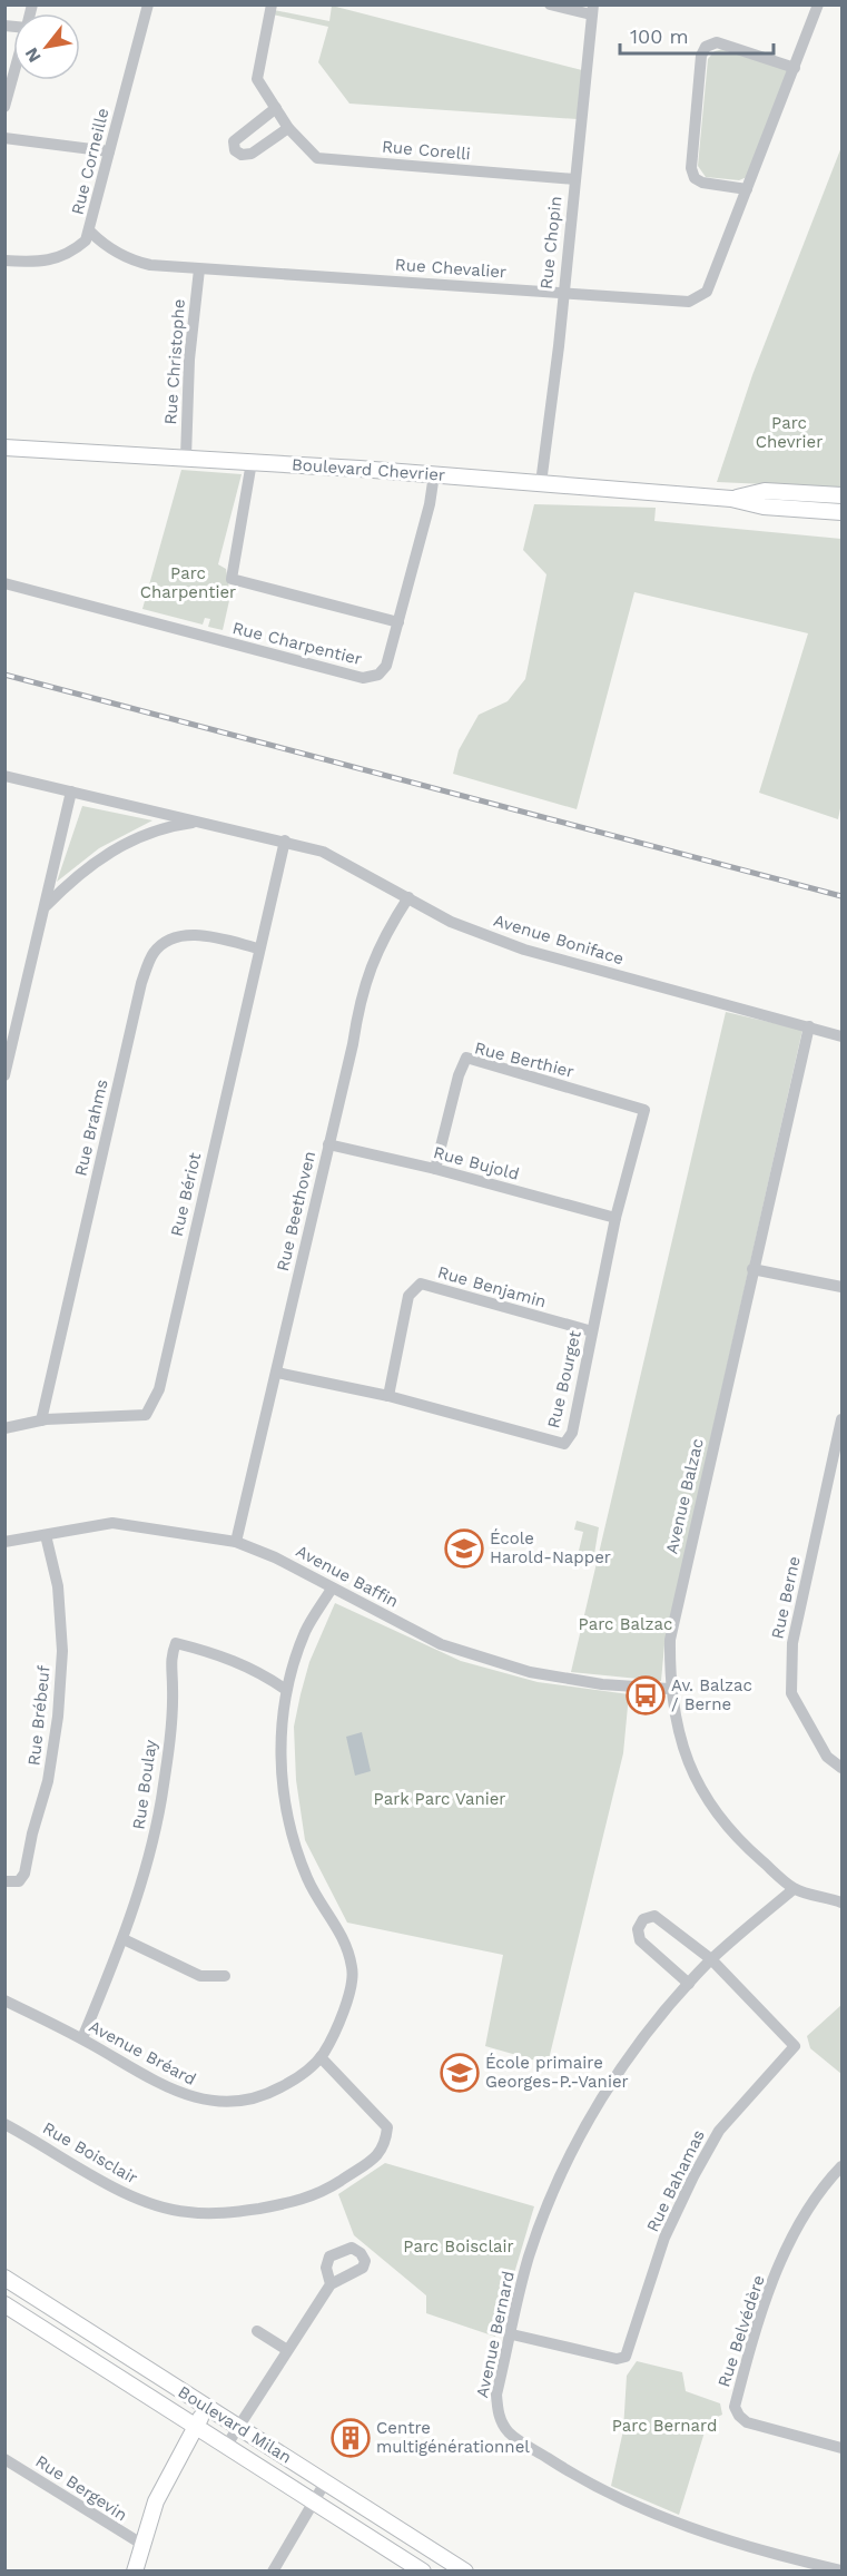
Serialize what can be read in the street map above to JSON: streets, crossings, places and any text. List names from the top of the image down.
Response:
{
  "streets": {
    "street": [
      "Rue Corelli",
      "Rue Corneille",
      "Rue Chopin",
      "Rue Chevalier",
      "Rue Christophe",
      "Boulevard Chevrier",
      "Rue Charpentier",
      "Avenue Boniface",
      "Rue Berthier",
      "Rue Brahms",
      "Rue Bujold",
      "Rue Bériot",
      "Rue Beethoven",
      "Rue Benjamin",
      "Rue Bourget",
      "Avenue Balzac",
      "Avenue Baffin",
      "Rue Berne",
      "Rue Brébeuf",
      "Rue Boulay",
      "Avenue Bréard",
      "Rue Boisclair",
      "Rue Bahamas",
      "Rue Belvédère",
      "Avenue Bernard",
      "Boulevard Milan",
      "Rue Bergevin"
    ]
  },
  "crossings": [
    ["Rue Corelli", "Rue Chopin"],
    ["Rue Corneille", "Rue Chevalier"],
    ["Rue Chopin", "Rue Chevalier"],
    ["Rue Chopin", "Boulevard Chevrier"],
    ["Rue Chevalier", "Rue Christophe"],
    ["Rue Christophe", "Boulevard Chevrier"],
    ["Boulevard Chevrier", "Rue Charpentier"],
    ["Avenue Boniface", "Rue Bériot"],
    ["Avenue Boniface", "Rue Beethoven"],
    ["Avenue Boniface", "Avenue Balzac"],
    ["Rue Berthier", "Rue Bujold"],
    ["Rue Berthier", "Rue Bourget"],
    ["Rue Brahms", "Rue Bériot"],
    ["Rue Bujold", "Rue Beethoven"],
    ["Rue Bujold", "Rue Bourget"],
    ["Rue Beethoven", "Rue Bourget"],
    ["Rue Beethoven", "Avenue Baffin"],
    ["Rue Benjamin", "Rue Bourget"],
    ["Avenue Balzac", "Avenue Baffin"],
    ["Avenue Balzac", "Avenue Bernard"],
    ["Avenue Baffin", "Rue Brébeuf"],
    ["Avenue Baffin", "Avenue Bréard"],
    ["Rue Boulay", "Avenue Bréard"],
    ["Avenue Bréard", "Rue Boisclair"],
    ["Rue Bahamas", "Avenue Bernard"]
  ],
  "parks": [
    "Parc Chevrier",
    "Parc Charpentier",
    "Parc Balzac",
    "Park Parc Vanier",
    "Parc Boisclair",
    "Parc Bernard"
  ],
  "places": {
    "school or university": ["École Harold-Napper", "École primaire Georges-P.-Vanier"],
    "bus stop": ["Av. Balzac / Berne"],
    "building": ["Centre multigénérationnel"]
  },
  "scale_bar": "100 m",
  "north": "bottom left"
}
